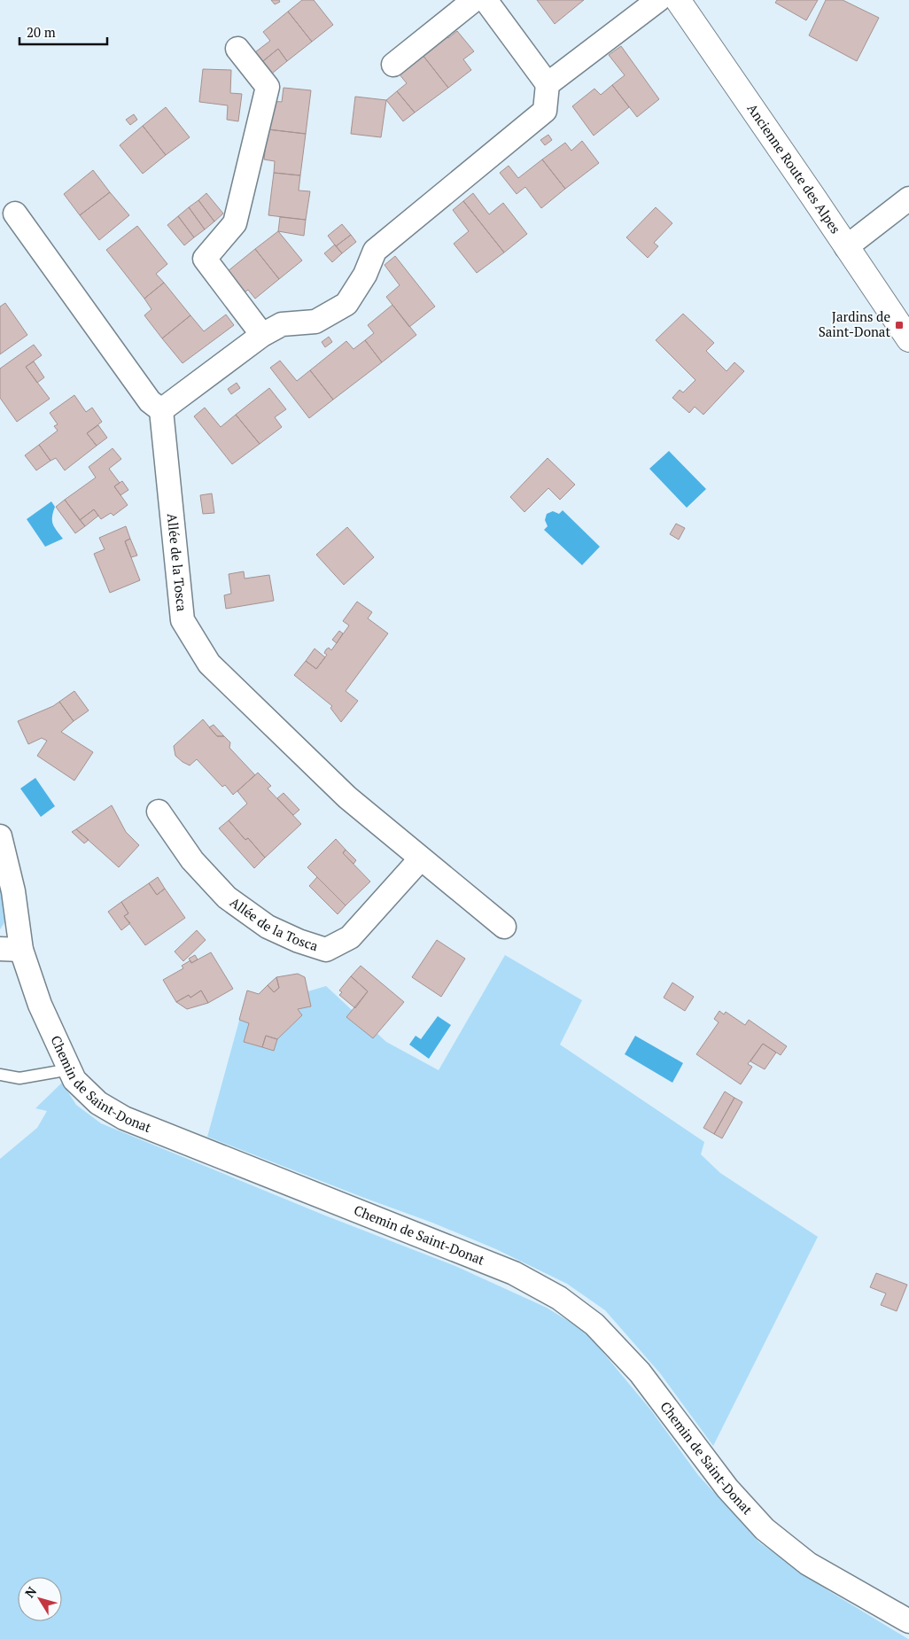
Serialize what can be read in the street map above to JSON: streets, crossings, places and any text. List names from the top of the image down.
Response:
{
  "streets": {
    "main road": ["Ancienne Route des Alpes"],
    "street": ["Allée de la Tosca", "Chemin de Saint-Donat"]
  },
  "places": {
    "transit": ["Jardins de Saint-Donat"]
  },
  "scale_bar": "20 m",
  "north": "top left"
}
